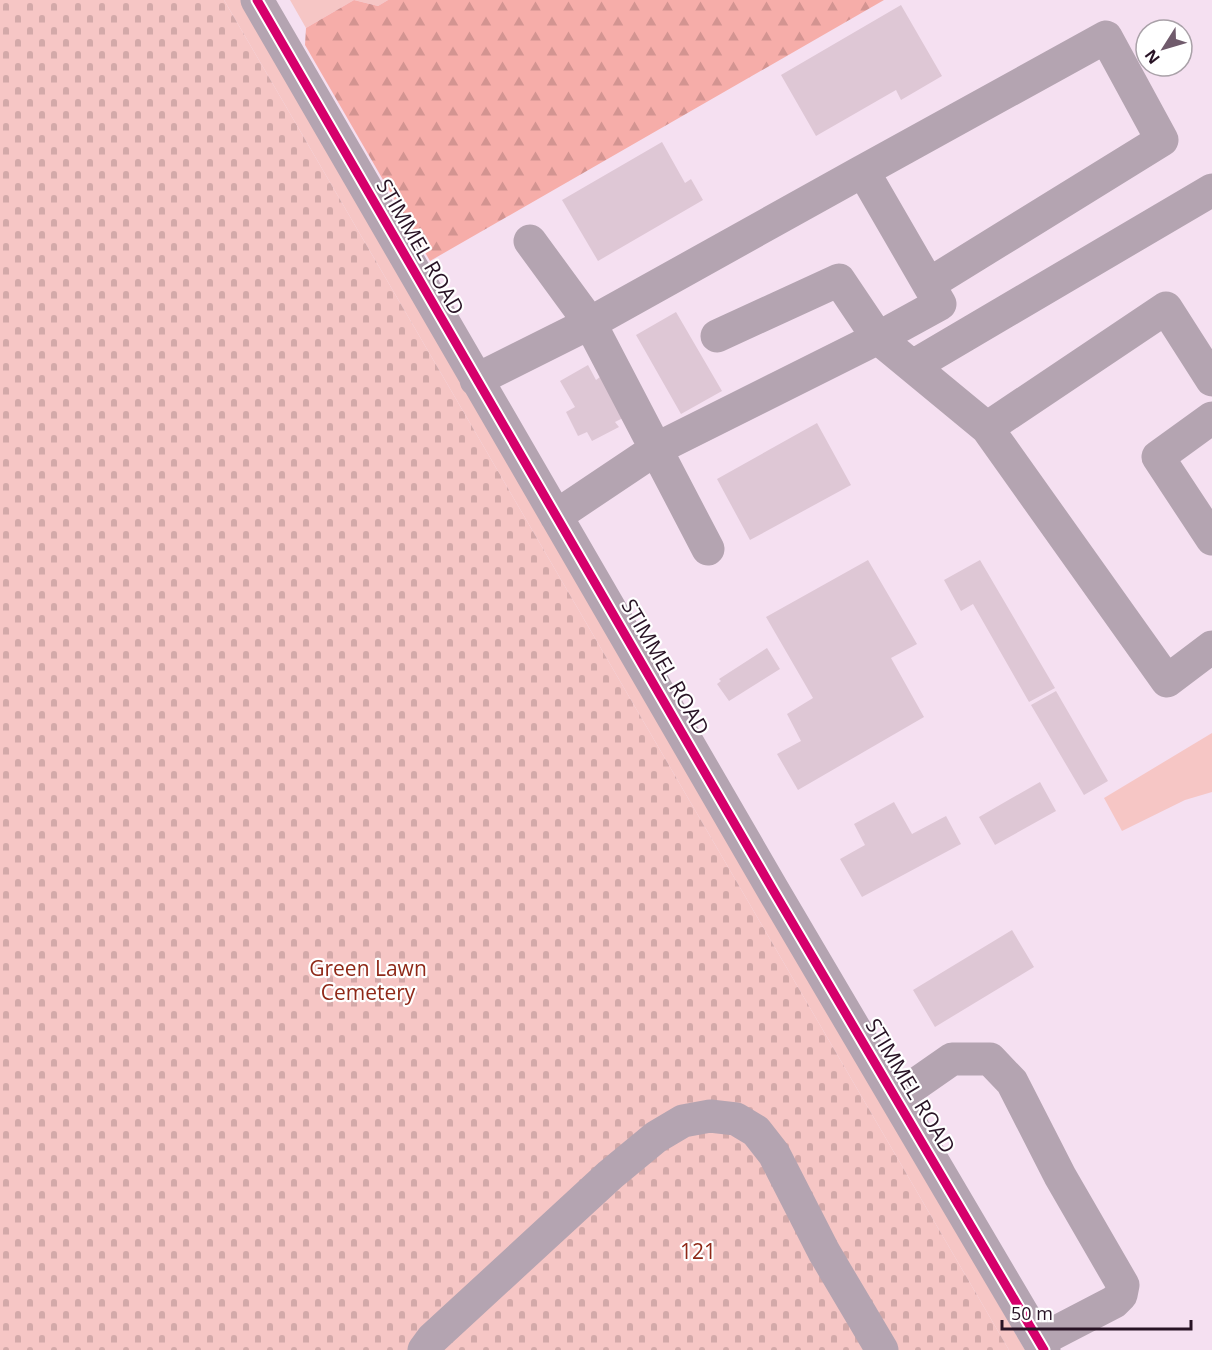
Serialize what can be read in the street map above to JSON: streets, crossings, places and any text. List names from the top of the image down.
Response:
{
  "streets": {
    "street": ["STIMMEL ROAD"]
  },
  "parks": ["Green Lawn Cemetery", "121"],
  "scale_bar": "50 m",
  "north": "bottom left"
}
